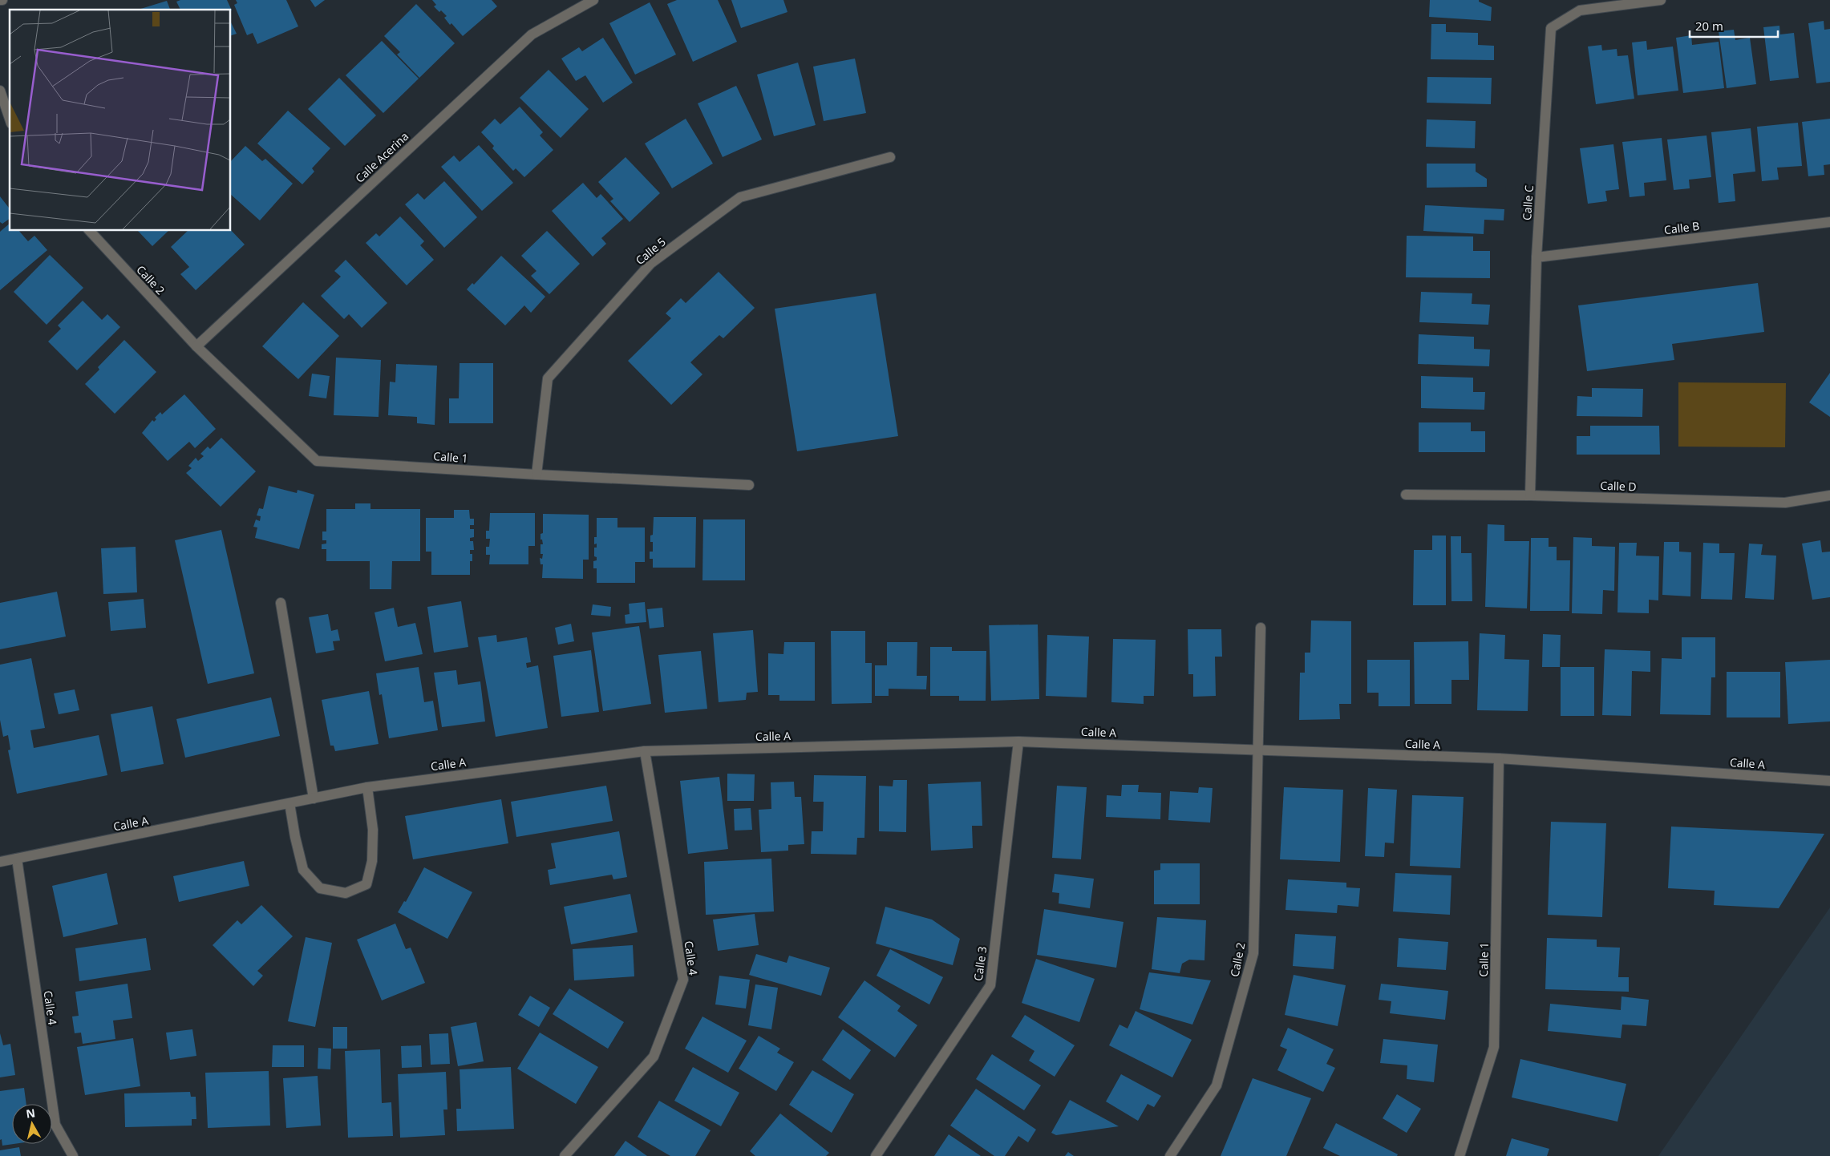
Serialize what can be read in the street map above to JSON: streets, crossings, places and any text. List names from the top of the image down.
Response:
{
  "streets": {
    "street": [
      "Calle Acerina",
      "Calle C",
      "Calle B",
      "Calle 5",
      "Calle 2",
      "Calle 1",
      "Calle D",
      "Calle A",
      "Calle 4",
      "Calle 3"
    ]
  },
  "crossings": [
    ["Calle Acerina", "Calle 2"],
    ["Calle Acerina", "Calle 1"],
    ["Calle C", "Calle B"],
    ["Calle C", "Calle D"],
    ["Calle 5", "Calle 1"],
    ["Calle 2", "Calle 1"],
    ["Calle 2", "Calle A"],
    ["Calle 1", "Calle A"],
    ["Calle A", "Calle 4"],
    ["Calle A", "Calle 3"]
  ],
  "scale_bar": "20 m",
  "north": "top"
}
